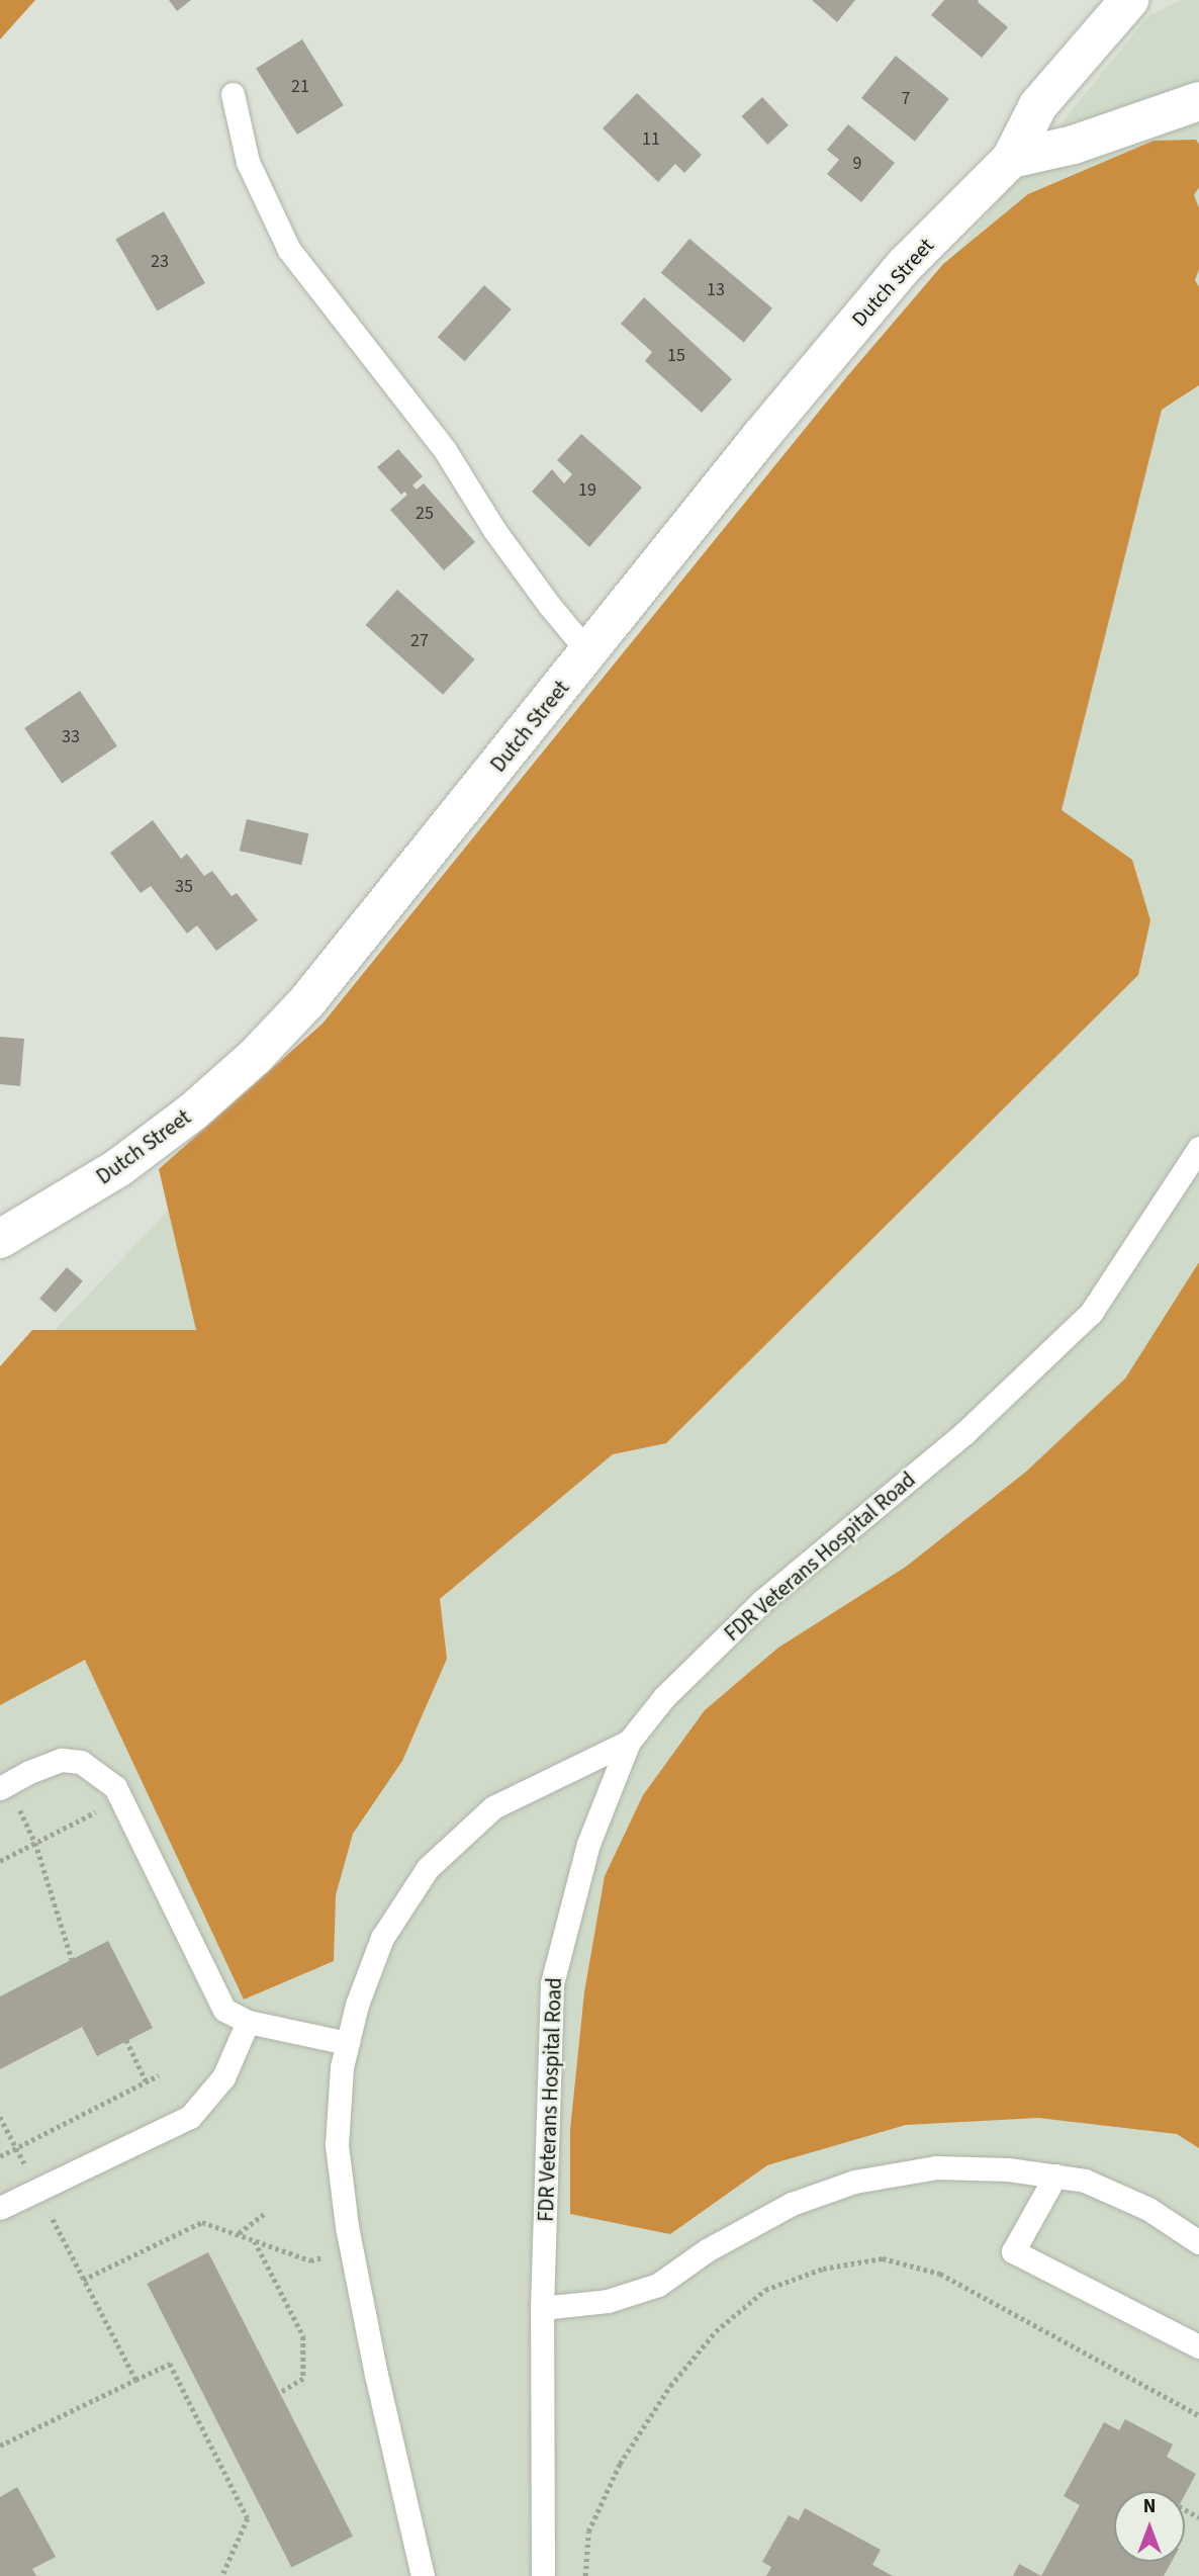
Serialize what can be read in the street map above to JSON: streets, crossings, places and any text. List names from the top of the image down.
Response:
{
  "streets": {
    "street": ["Dutch Street"],
    "lane": ["FDR Veterans Hospital Road"]
  },
  "house_numbers": [
    "21",
    "7",
    "11",
    "9",
    "23",
    "13",
    "15",
    "19",
    "25",
    "27",
    "33",
    "35"
  ],
  "north": "top"
}
